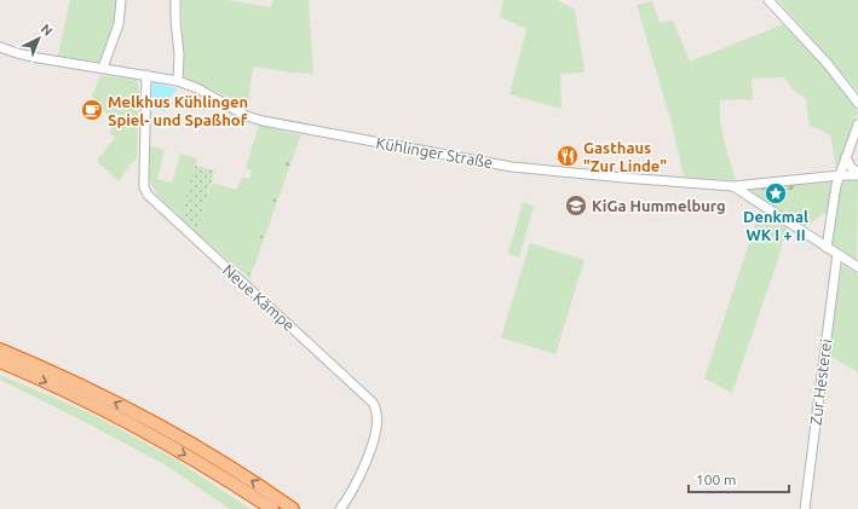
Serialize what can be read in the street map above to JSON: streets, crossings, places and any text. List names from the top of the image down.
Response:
{
  "streets": {
    "street": ["Kühlinger Straße", "Neue Kämpe", "Zur Hesterei"]
  },
  "crossings": [
    ["Kühlinger Straße", "Neue Kämpe"],
    ["Kühlinger Straße", "Zur Hesterei"]
  ],
  "places": {
    "cafe": ["Melkhus Kühlingen Spiel- und Spaßhof"],
    "restaurant": ["Gasthaus \"Zur Linde\""],
    "place": ["Denkmal WK I + II"],
    "school or university": ["KiGa Hummelburg"]
  },
  "scale_bar": "100 m",
  "north": "top right"
}
